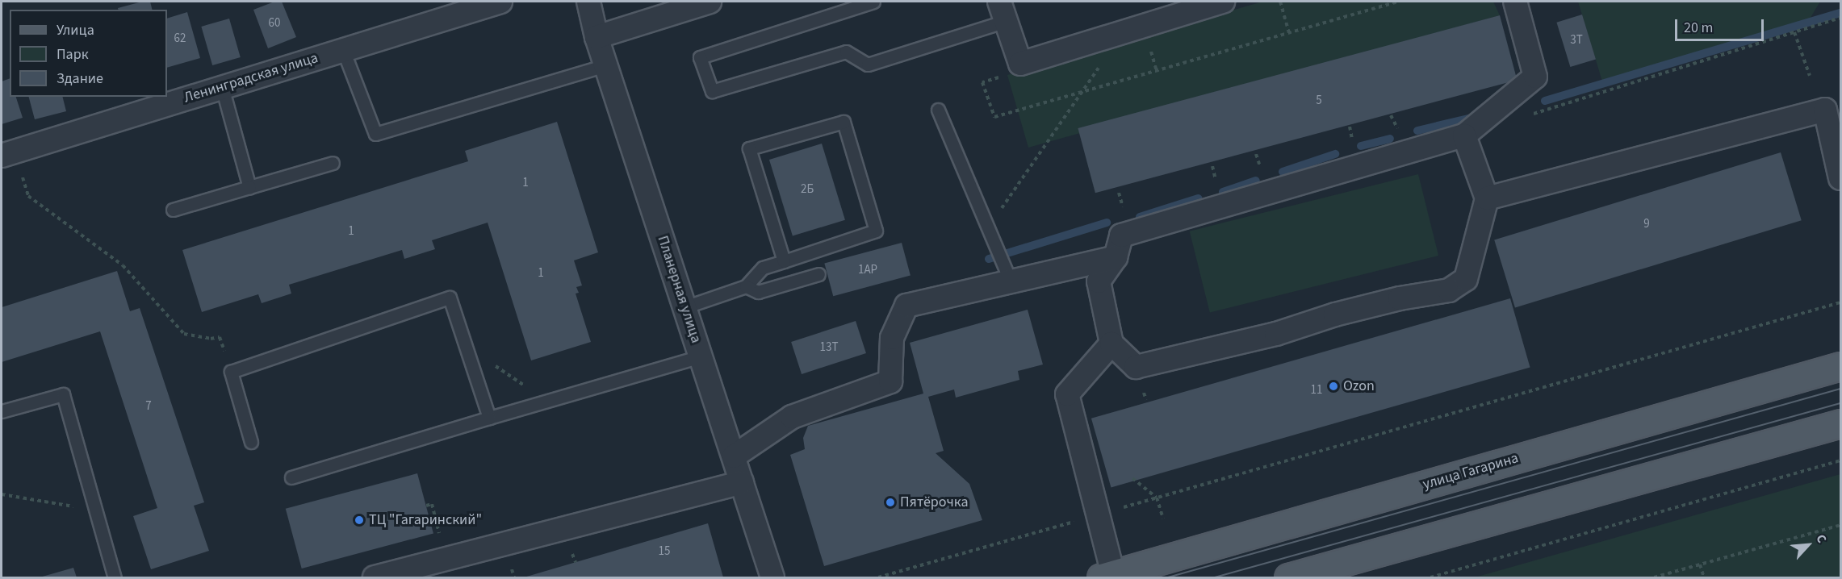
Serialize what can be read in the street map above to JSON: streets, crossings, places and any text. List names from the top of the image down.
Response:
{
  "streets": {
    "main road": ["улица Гагарина"],
    "street": ["Ленинградская улица", "Планерная улица"]
  },
  "places": ["Ozon", "Пятёрочка", "ТЦ \"Гагаринский\""],
  "house_numbers": [
    "60",
    "62",
    "3Т",
    "5",
    "1",
    "2Б",
    "9",
    "1",
    "1АР",
    "1",
    "13Т",
    "11",
    "7",
    "15"
  ],
  "legend": ["Улица", "Парк", "Здание"],
  "scale_bar": "20 m",
  "north": "top right"
}
